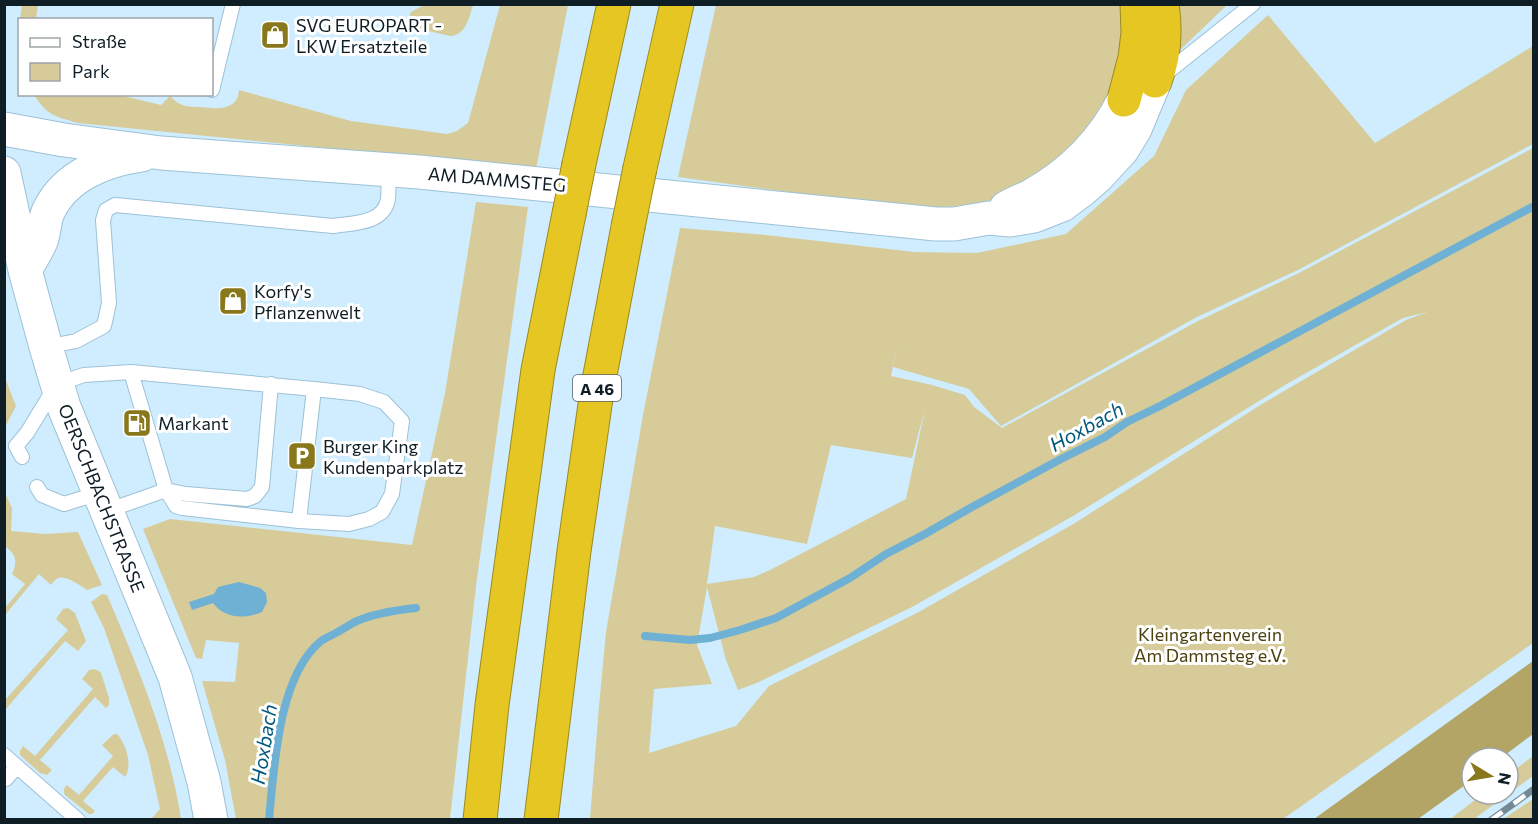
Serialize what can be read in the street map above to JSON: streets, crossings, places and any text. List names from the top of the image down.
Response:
{
  "streets": {
    "highway": ["A 46"],
    "main road": ["AM DAMMSTEG", "OERSCHBACHSTRASSE"]
  },
  "water": ["Hoxbach"],
  "parks": ["Kleingartenverein Am Dammsteg e.V."],
  "places": {
    "shop": ["SVG EUROPART - LKW Ersatzteile", "Korfy's Pflanzenwelt"],
    "fuel station": ["Markant"],
    "parking": ["Burger King Kundenparkplatz"]
  },
  "legend": ["Straße", "Park"],
  "north": "right"
}
